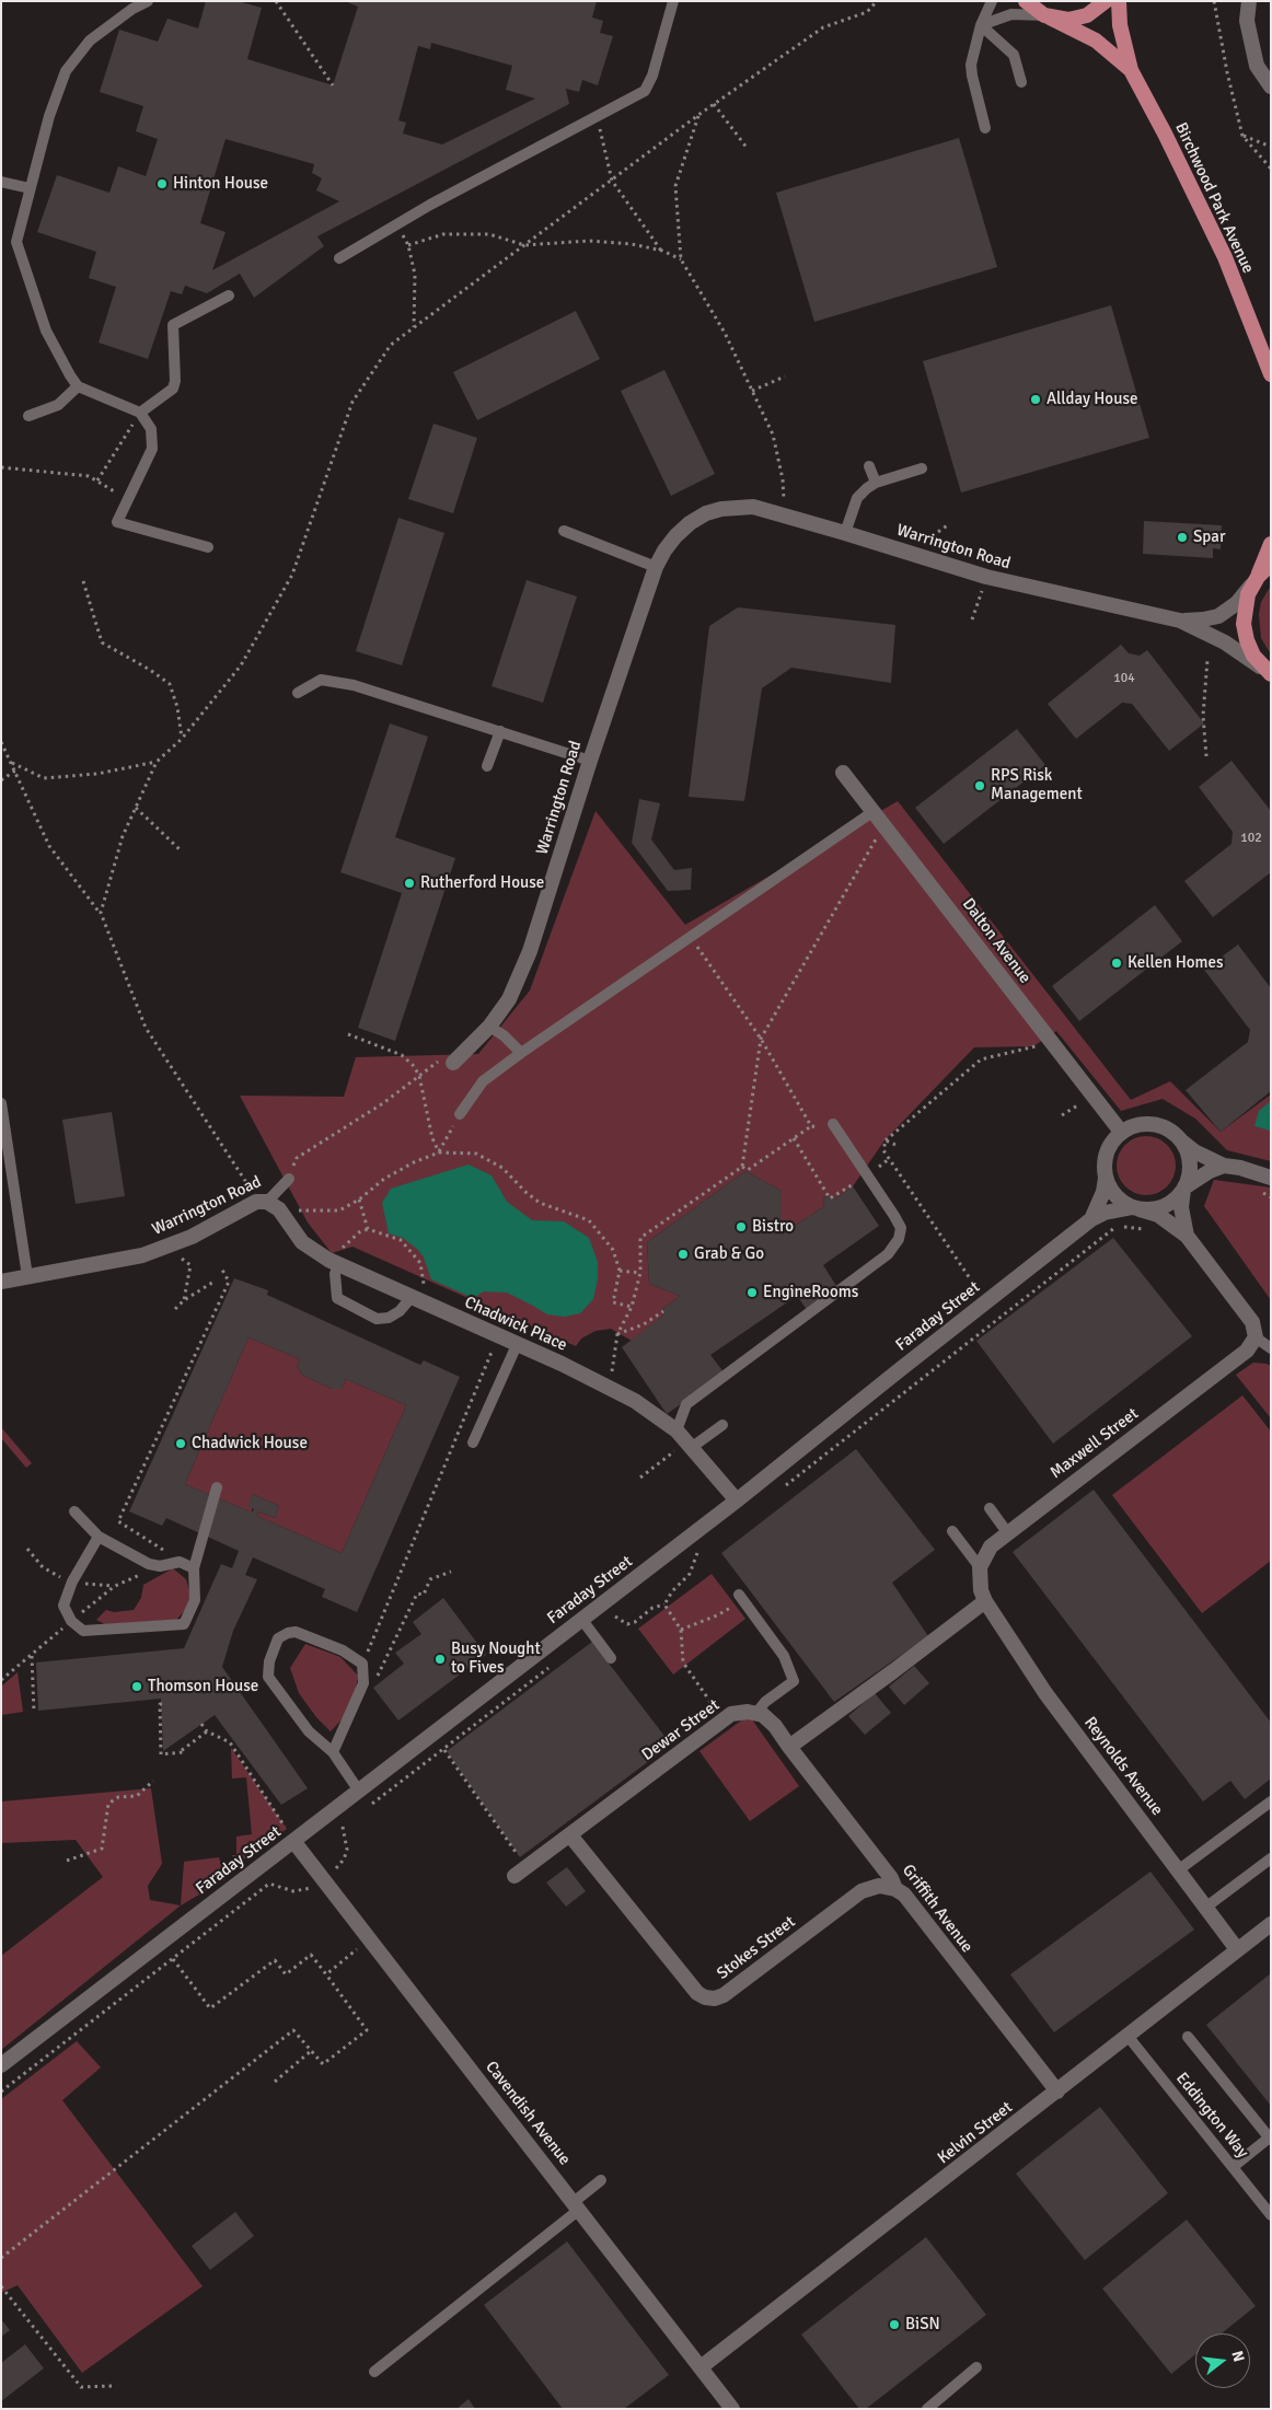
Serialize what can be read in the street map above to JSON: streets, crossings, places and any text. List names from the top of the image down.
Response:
{
  "streets": {
    "main road": ["Birchwood Park Avenue"],
    "street": [
      "Warrington Road",
      "Dalton Avenue",
      "Faraday Street",
      "Chadwick Place",
      "Maxwell Street",
      "Dewar Street",
      "Reynolds Avenue",
      "Griffith Avenue",
      "Stokes Street",
      "Cavendish Avenue",
      "Kelvin Street"
    ],
    "lane": ["Eddington Way"]
  },
  "crossings": [
    ["Warrington Road", "Chadwick Place"],
    ["Dalton Avenue", "Faraday Street"],
    ["Faraday Street", "Chadwick Place"],
    ["Faraday Street", "Cavendish Avenue"],
    ["Dewar Street", "Stokes Street"],
    ["Reynolds Avenue", "Kelvin Street"],
    ["Griffith Avenue", "Stokes Street"],
    ["Griffith Avenue", "Kelvin Street"],
    ["Cavendish Avenue", "Kelvin Street"],
    ["Eddington Way", "Kelvin Street"]
  ],
  "places": [
    "Hinton House",
    "Allday House",
    "Spar",
    "RPS Risk Management",
    "Rutherford House",
    "Kellen Homes",
    "Bistro",
    "Grab & Go",
    "EngineRooms",
    "Chadwick House",
    "Busy Nought to Fives",
    "Thomson House",
    "BiSN"
  ],
  "house_numbers": ["104", "102"],
  "north": "right"
}
